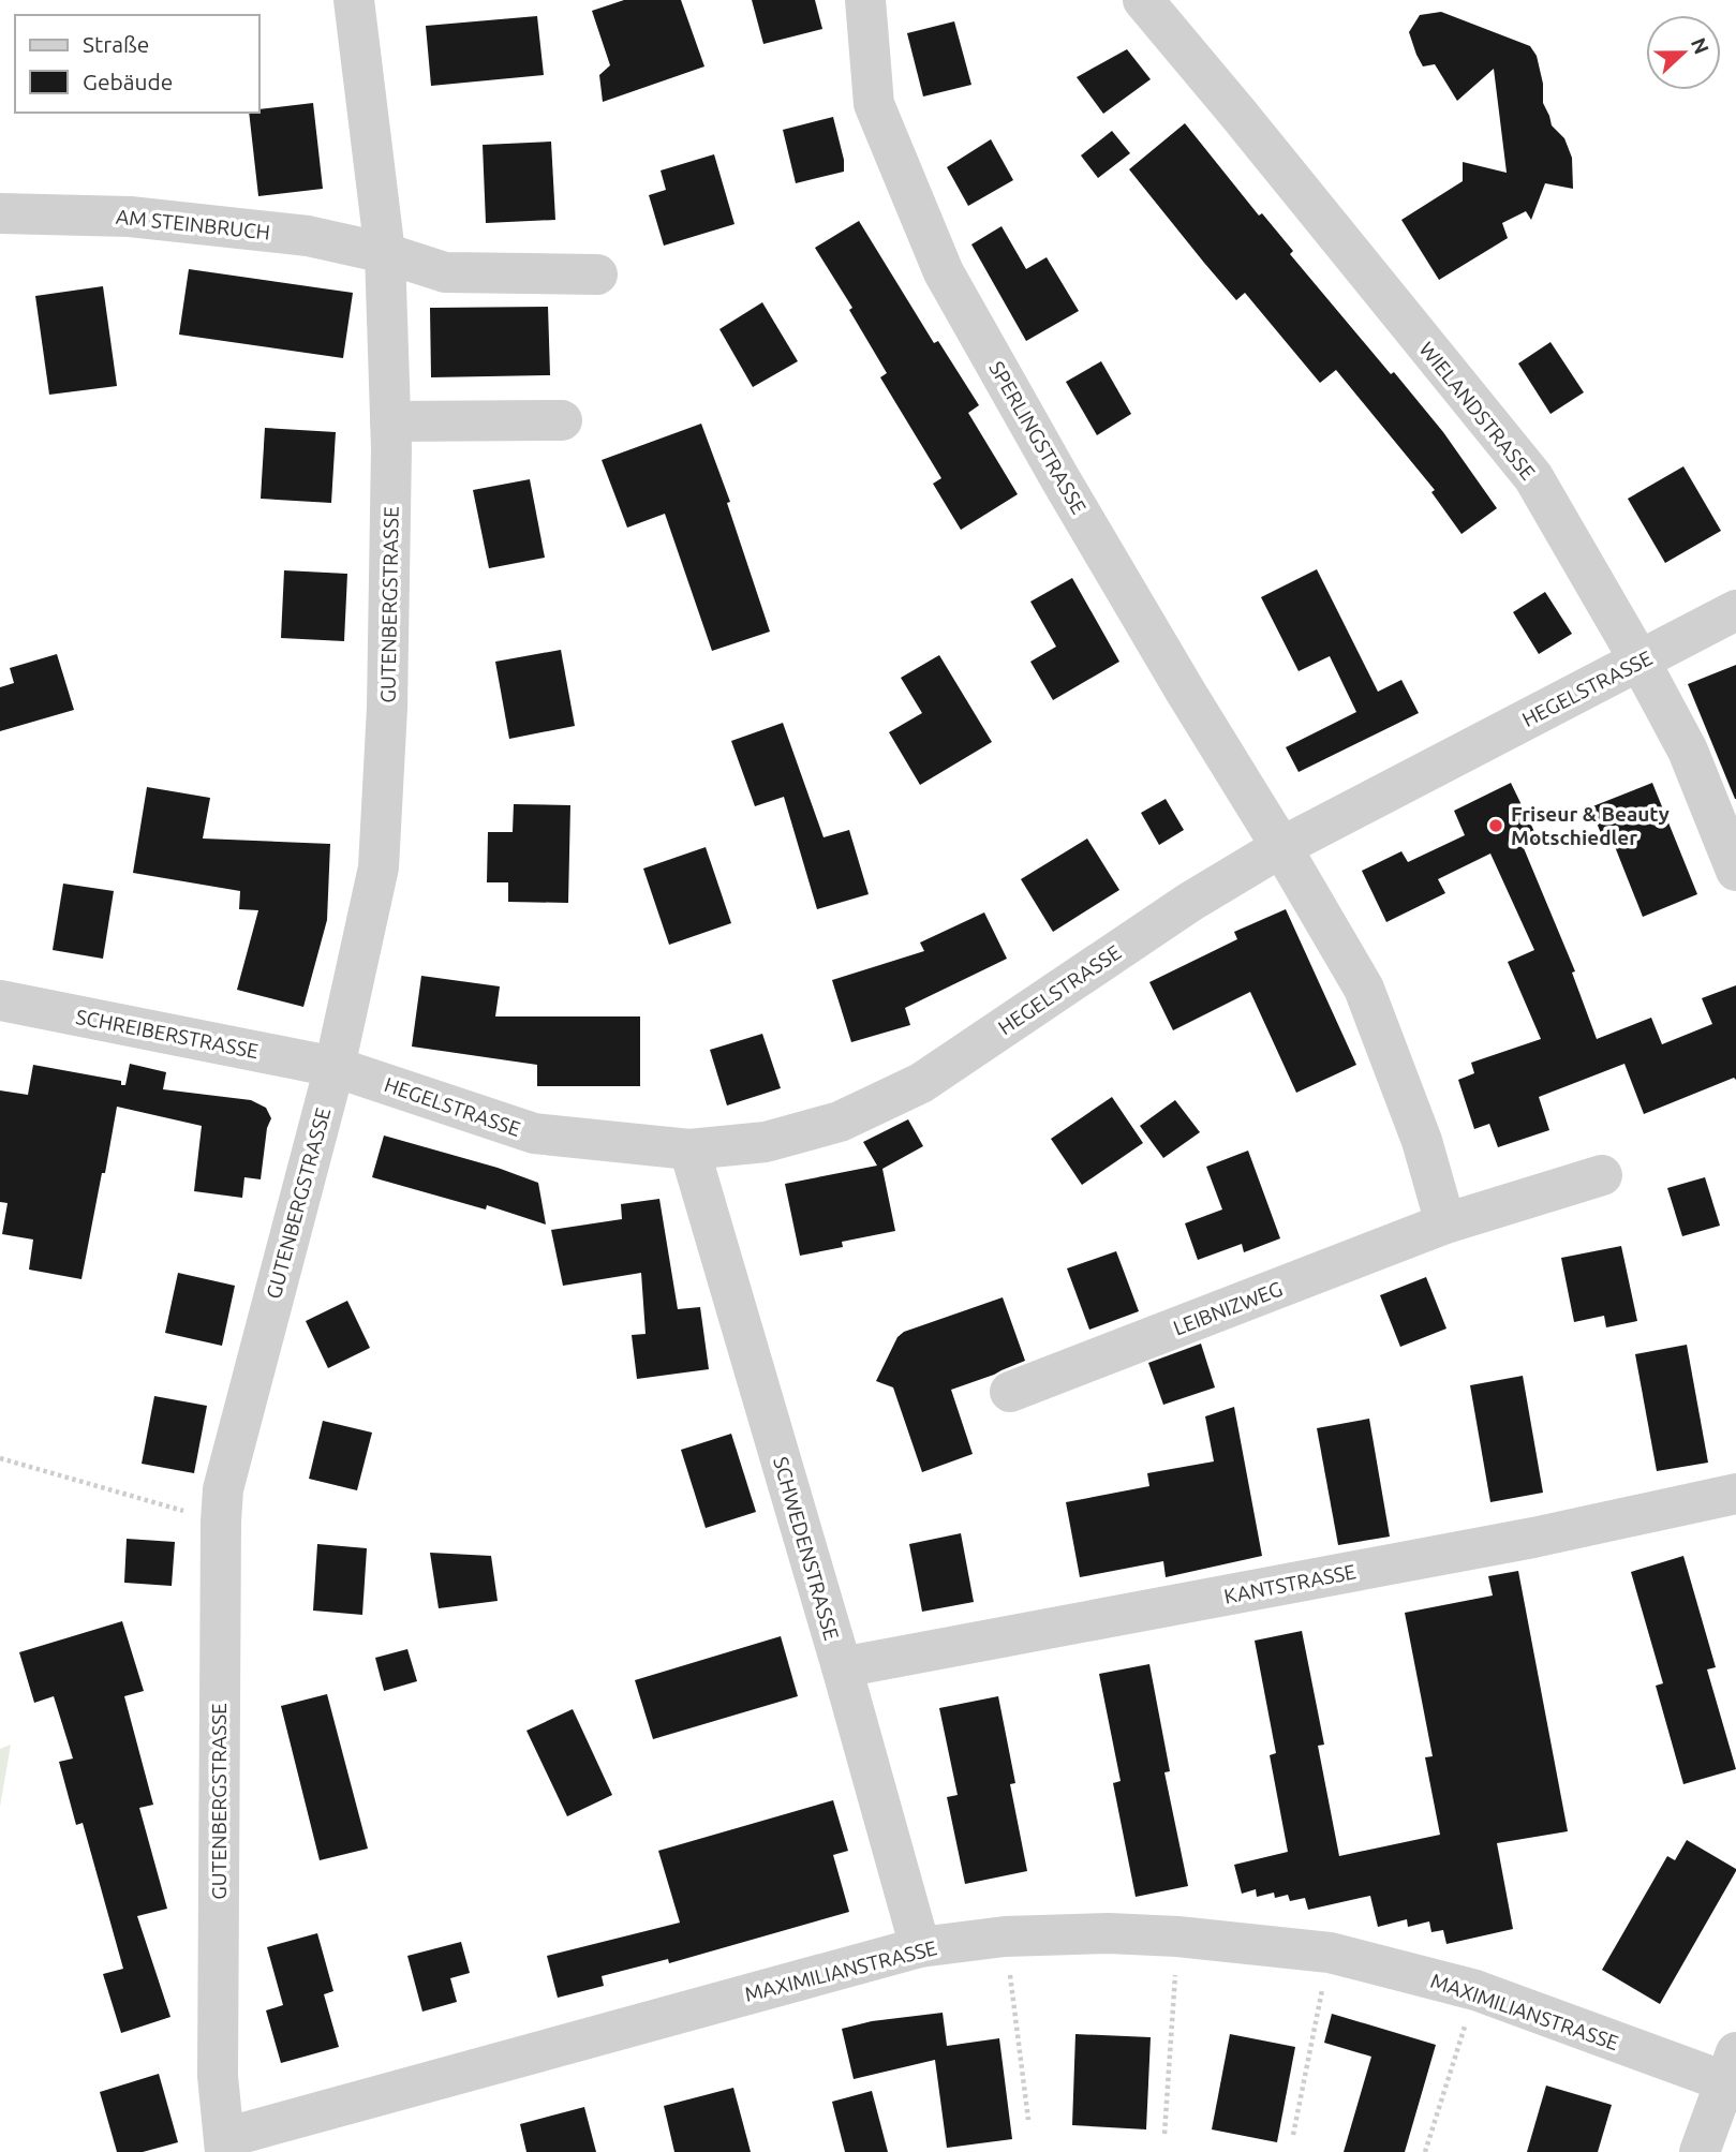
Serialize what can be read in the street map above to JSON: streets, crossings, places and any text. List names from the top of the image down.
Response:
{
  "streets": {
    "street": [
      "AM STEINBRUCH",
      "WIELANDSTRASSE",
      "SPERLINGSTRASSE",
      "GUTENBERGSTRASSE",
      "HEGELSTRASSE",
      "SCHREIBERSTRASSE",
      "LEIBNIZWEG",
      "SCHWEDENSTRASSE",
      "KANTSTRASSE",
      "MAXIMILIANSTRASSE"
    ]
  },
  "crossings": [
    ["AM STEINBRUCH", "GUTENBERGSTRASSE"],
    ["WIELANDSTRASSE", "HEGELSTRASSE"],
    ["SPERLINGSTRASSE", "HEGELSTRASSE"],
    ["GUTENBERGSTRASSE", "HEGELSTRASSE"],
    ["GUTENBERGSTRASSE", "SCHREIBERSTRASSE"],
    ["GUTENBERGSTRASSE", "MAXIMILIANSTRASSE"],
    ["HEGELSTRASSE", "SCHREIBERSTRASSE"],
    ["HEGELSTRASSE", "SCHWEDENSTRASSE"],
    ["SCHWEDENSTRASSE", "KANTSTRASSE"],
    ["SCHWEDENSTRASSE", "MAXIMILIANSTRASSE"]
  ],
  "places": ["Friseur & Beauty Motschiedler"],
  "legend": ["Straße", "Gebäude"],
  "north": "right"
}
